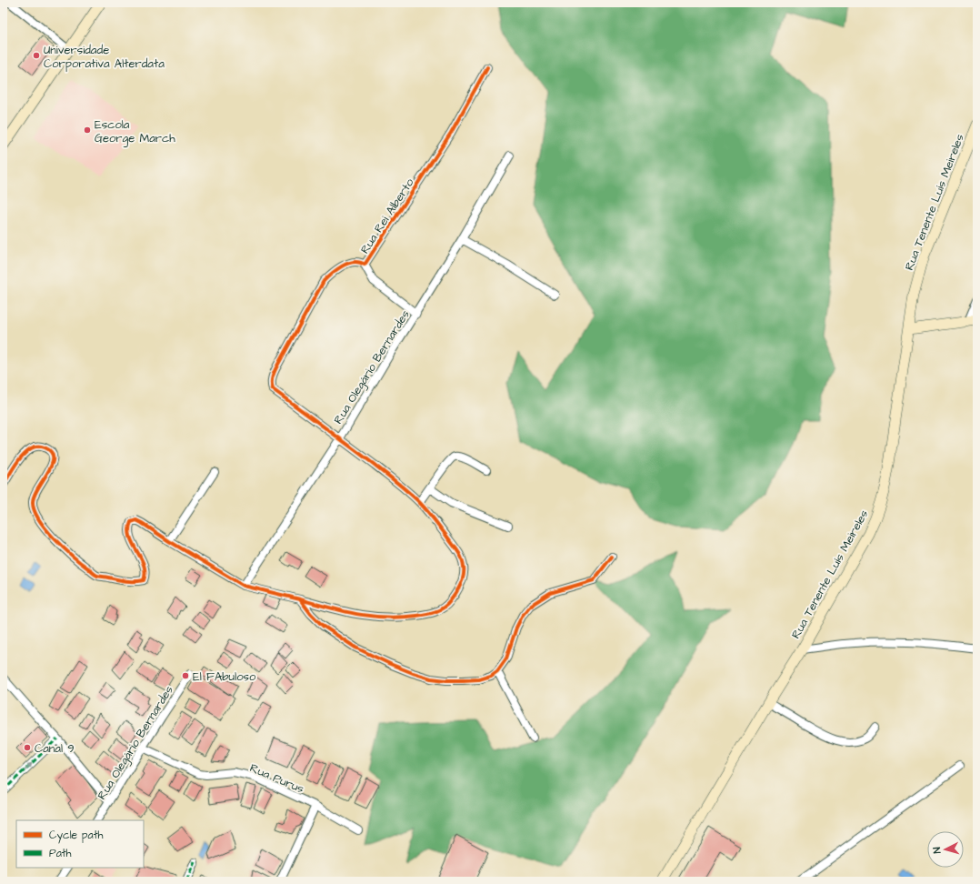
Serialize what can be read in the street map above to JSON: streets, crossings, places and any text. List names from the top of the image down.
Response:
{
  "streets": {
    "main road": ["Rua Tenente Luís Meireles"],
    "street": ["Rua Rei Alberto", "Rua Olegário Bernardes", "Rua Purus"]
  },
  "crossings": [
    ["Rua Rei Alberto", "Rua Olegário Bernardes"],
    ["Rua Olegário Bernardes", "Rua Purus"]
  ],
  "places": [
    "Universidade Corporativa Alterdata",
    "Escola George March",
    "El FAbuloso",
    "Canal 9"
  ],
  "legend": ["Cycle path", "Path"],
  "north": "left"
}
